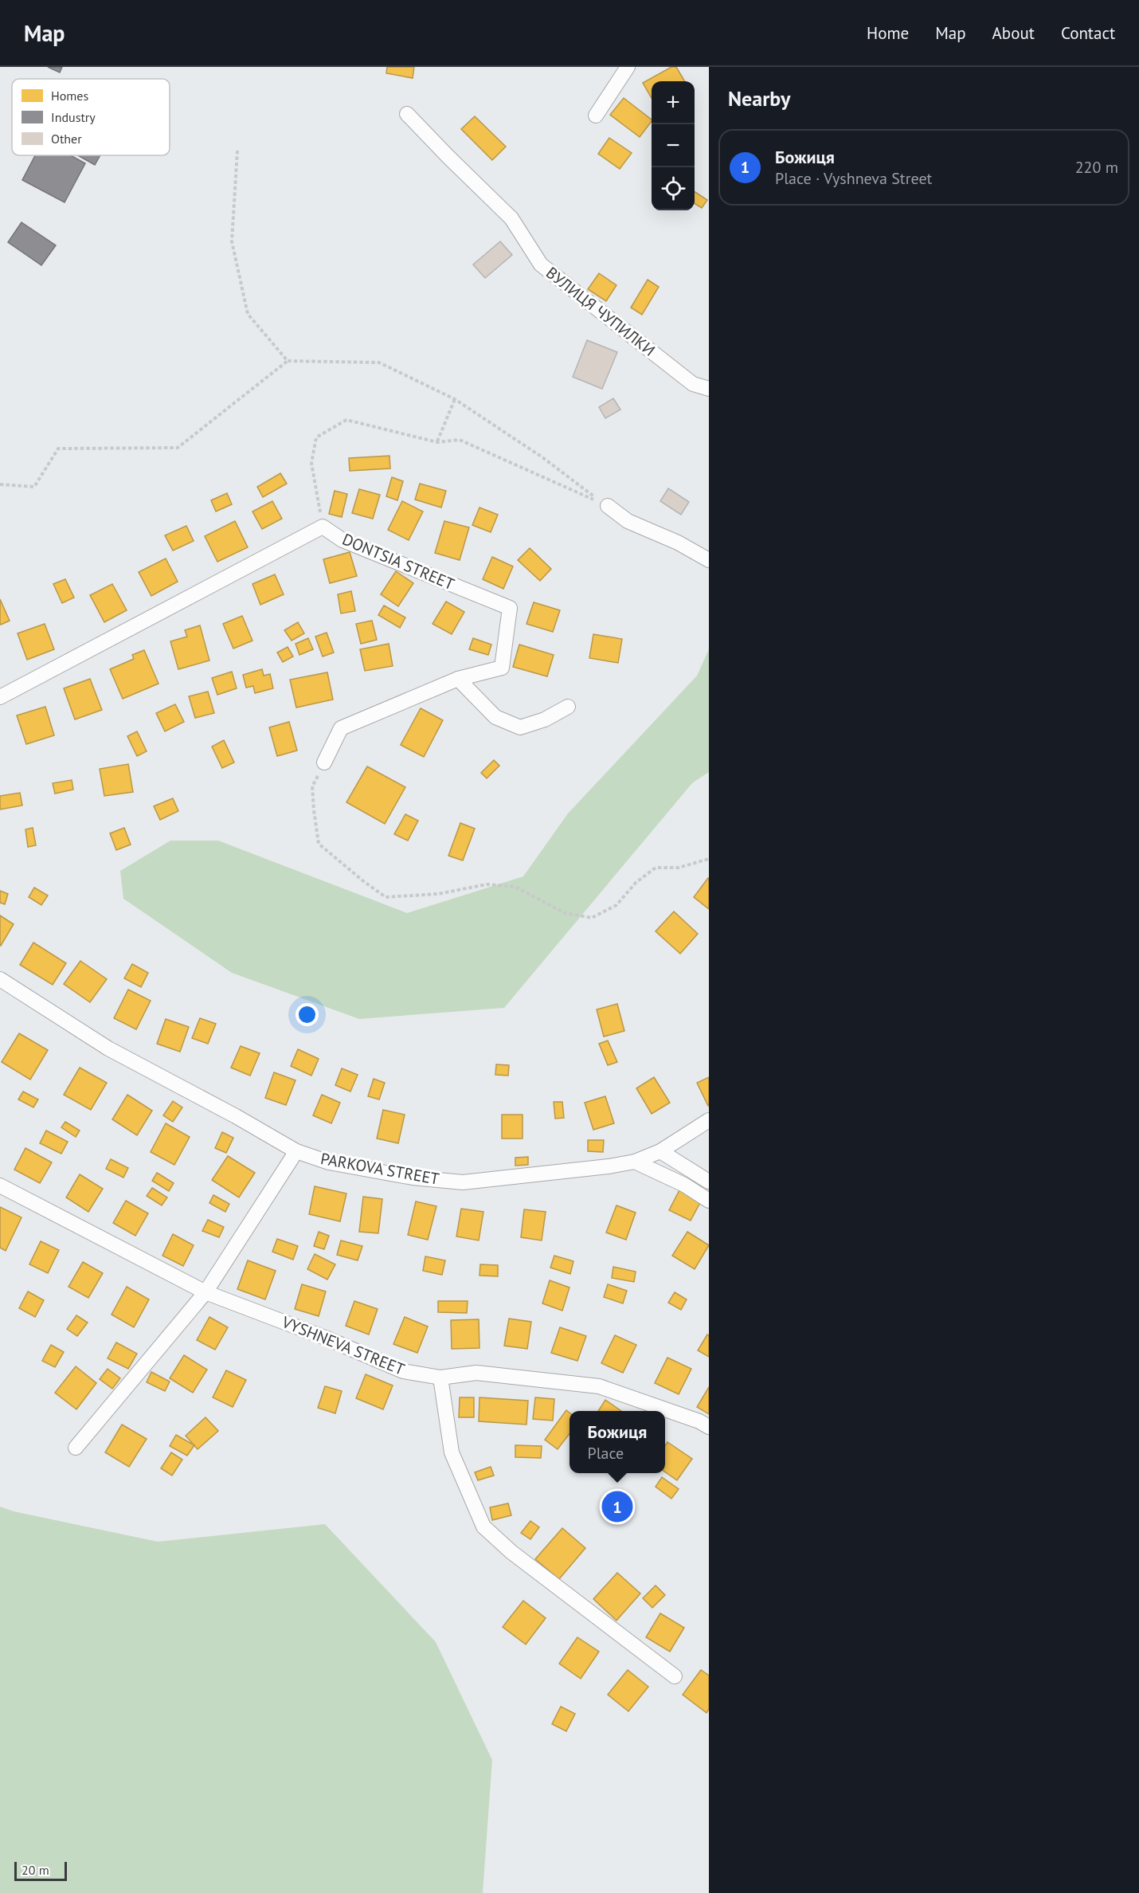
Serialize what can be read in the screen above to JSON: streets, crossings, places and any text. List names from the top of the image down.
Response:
{
  "streets": {
    "street": [
      "ВУЛИЦЯ ЧУПИЛКИ",
      "DONTSIA STREET",
      "PARKOVA STREET",
      "VYSHNEVA STREET"
    ]
  },
  "legend": ["Homes", "Industry", "Other"],
  "scale_bar": "20 m",
  "page": {
    "header": "Map",
    "nav": [
      "Home",
      "Map",
      "About",
      "Contact"
    ],
    "heading": "Nearby",
    "map_buttons": ["+", "−"],
    "list": [
      {
        "mark": "1",
        "name": "Божиця",
        "note": "Place · Vyshneva Street",
        "value": "220 m"
      }
    ],
    "popup": ["Божиця", "Place"],
    "pins": "1",
    "scale": "20 m"
  }
}
